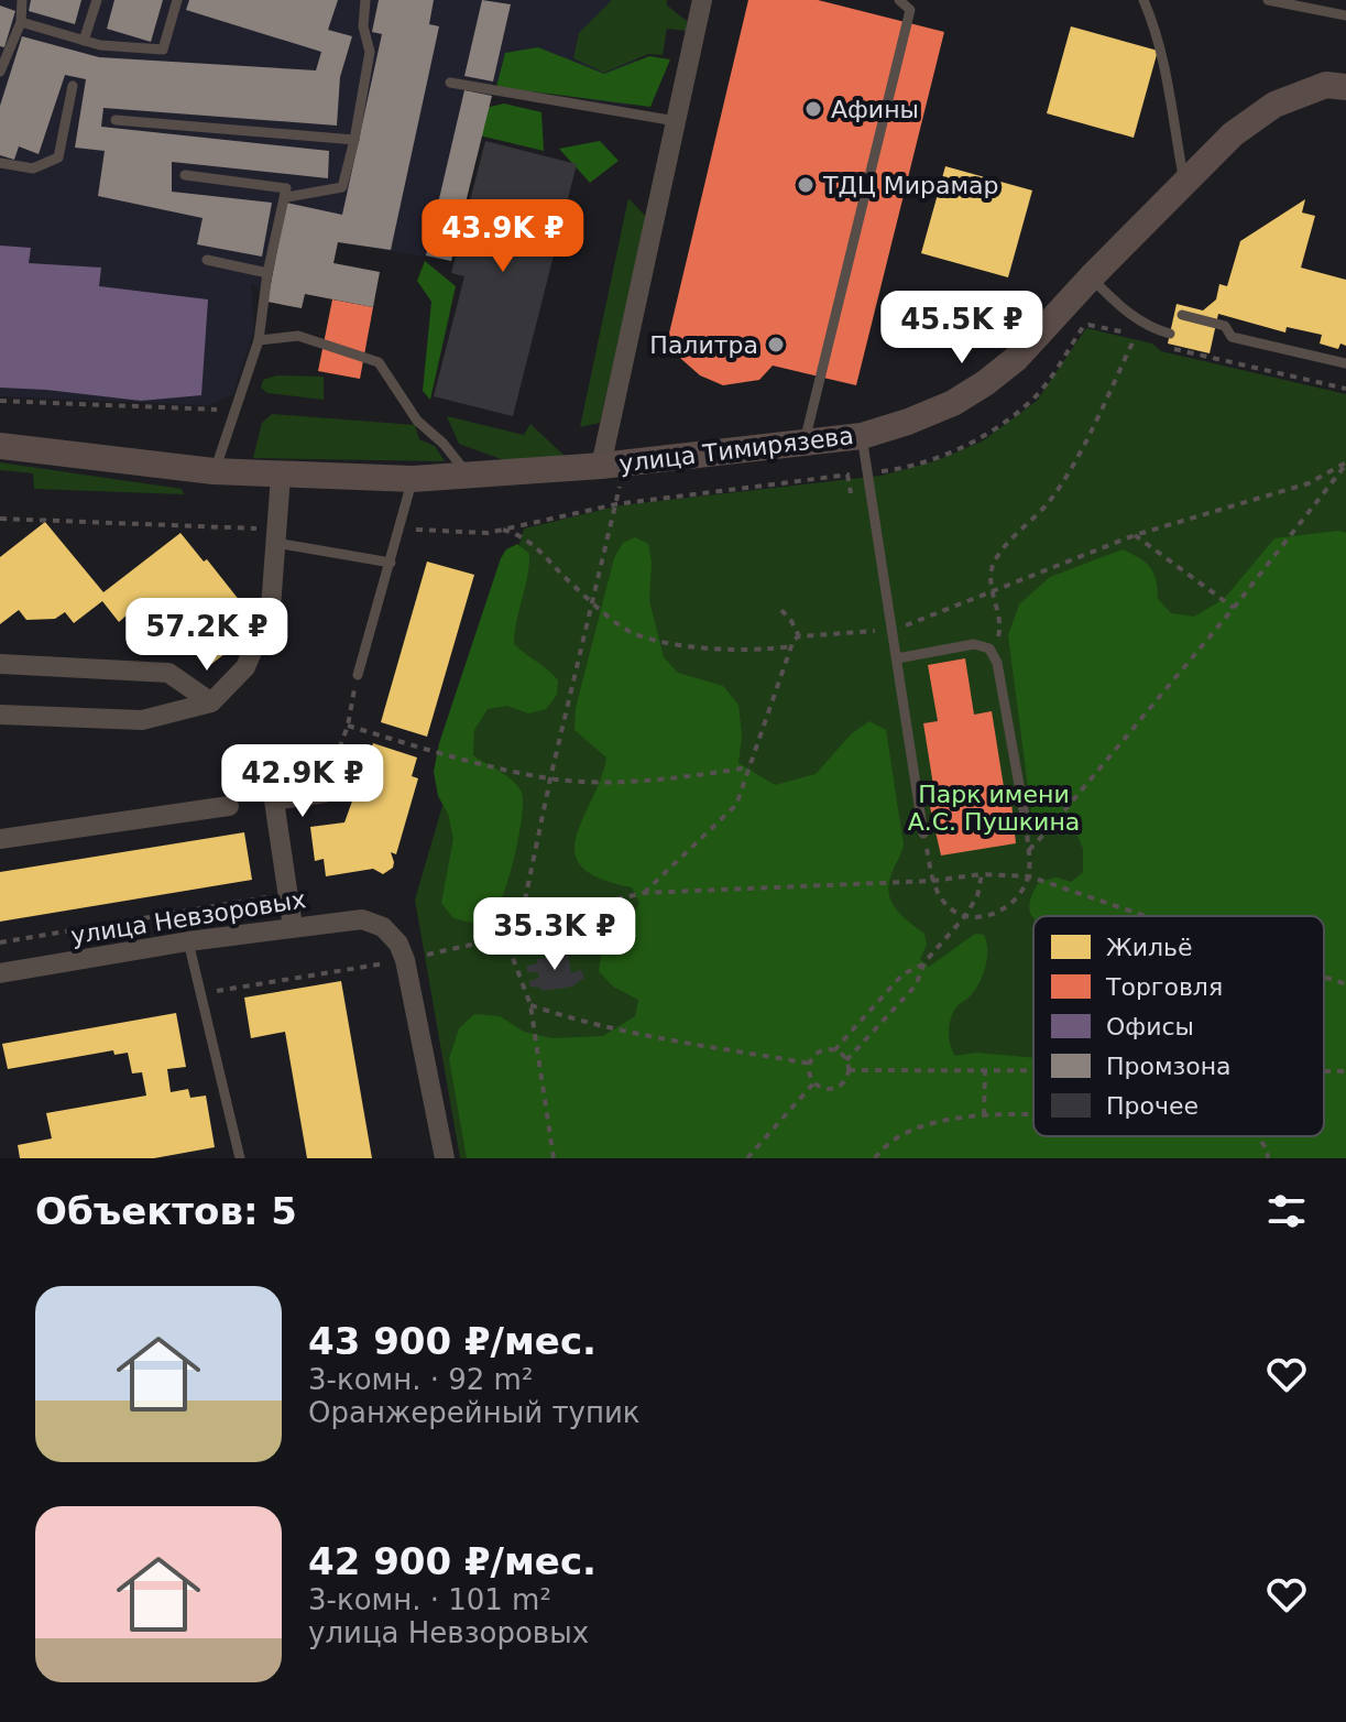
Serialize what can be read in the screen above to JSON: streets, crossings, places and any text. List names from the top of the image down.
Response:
{
  "streets": {
    "street": ["улица Тимирязева", "улица Невзоровых"]
  },
  "parks": ["Парк имени А.С. Пушкина"],
  "places": ["Афины", "ТДЦ Мирамар", "Палитра"],
  "legend": [
    "Жильё",
    "Торговля",
    "Офисы",
    "Промзона",
    "Прочее"
  ],
  "page": {
    "price": [
      "43.9K ₽",
      "45.5K ₽",
      "57.2K ₽",
      "42.9K ₽",
      "35.3K ₽"
    ],
    "heading": "Объектов: 5",
    "list": [
      {
        "name": "43 900 ₽/мес.",
        "note": "3-комн. · 92 m² · Оранжерейный тупик"
      },
      {
        "name": "42 900 ₽/мес.",
        "note": "3-комн. · 101 m² · улица Невзоровых"
      }
    ]
  }
}
